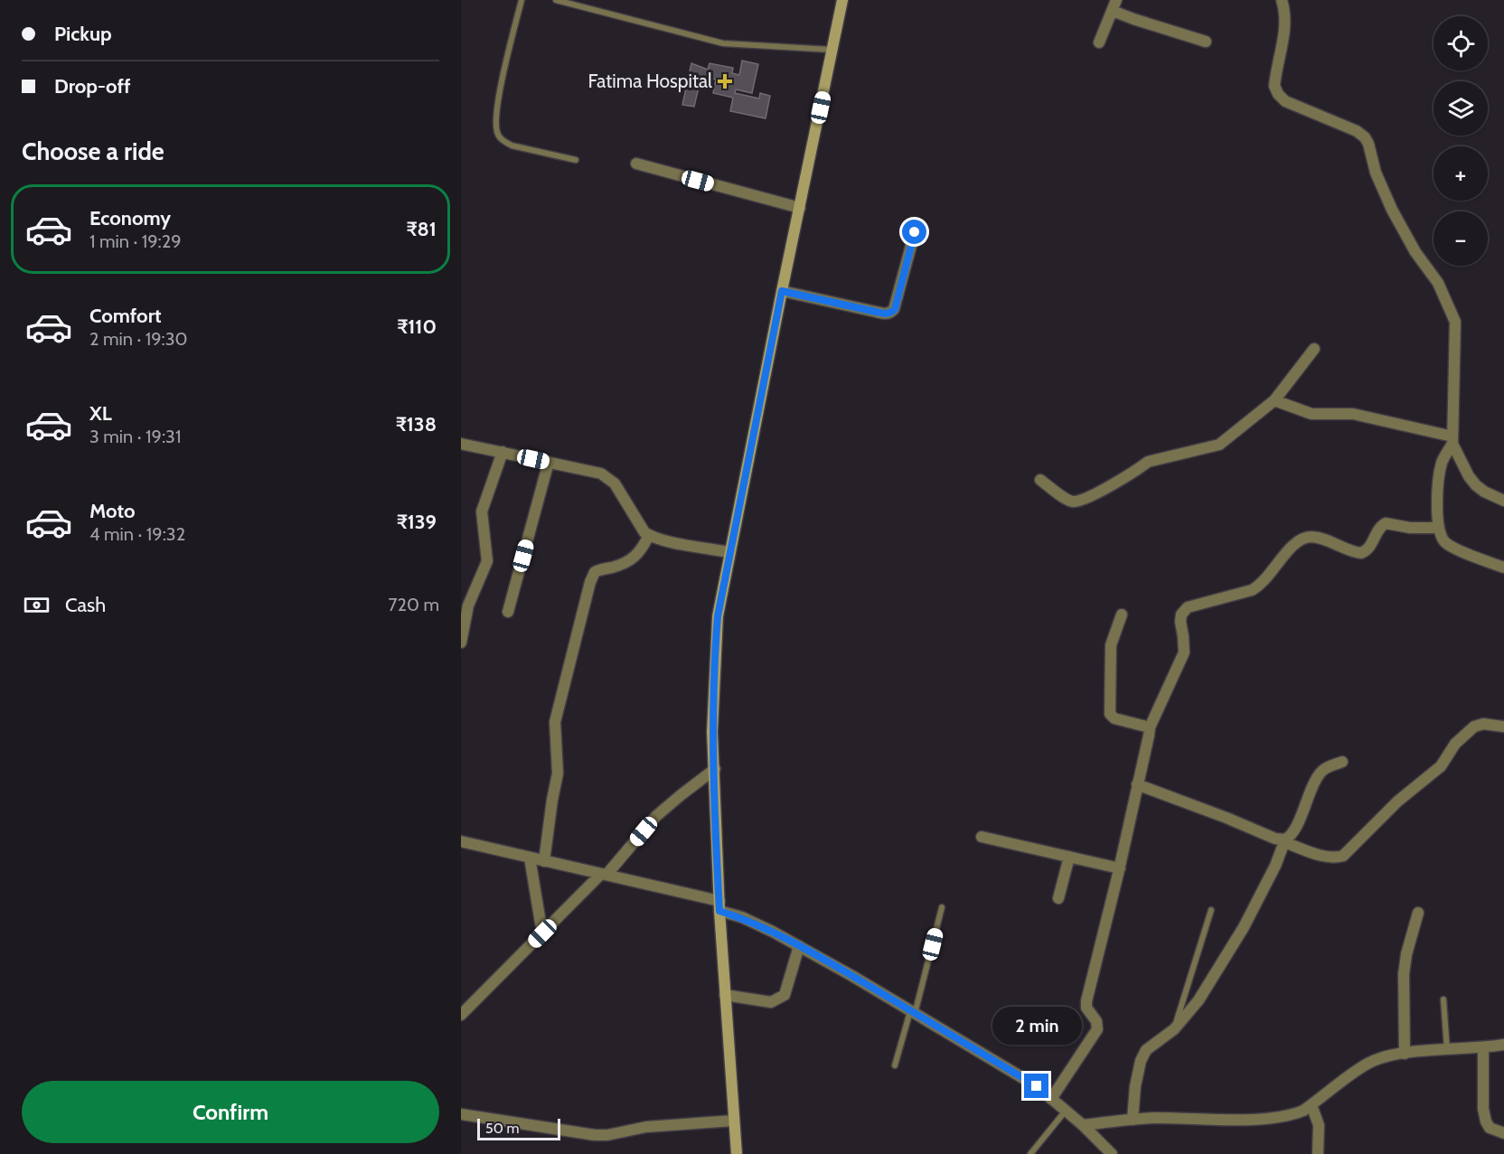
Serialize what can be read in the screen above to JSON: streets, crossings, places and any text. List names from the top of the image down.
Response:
{
  "places": {
    "health": ["Fatima Hospital"]
  },
  "scale_bar": "50 m",
  "page": {
    "banner": ["Pickup", "Drop-off"],
    "map_buttons": ["+", "−"],
    "heading": "Choose a ride",
    "list": [
      {
        "name": "Economy",
        "note": "1 min · 19:29",
        "value": "₹81"
      },
      {
        "name": "Comfort",
        "note": "2 min · 19:30",
        "value": "₹110"
      },
      {
        "name": "XL",
        "note": "3 min · 19:31",
        "value": "₹138"
      },
      {
        "name": "Moto",
        "note": "4 min · 19:32",
        "value": "₹139"
      }
    ],
    "pay": ["Cash", "720 m"],
    "bubble": "2 min",
    "buttons": "Confirm",
    "scale": "50 m"
  }
}
